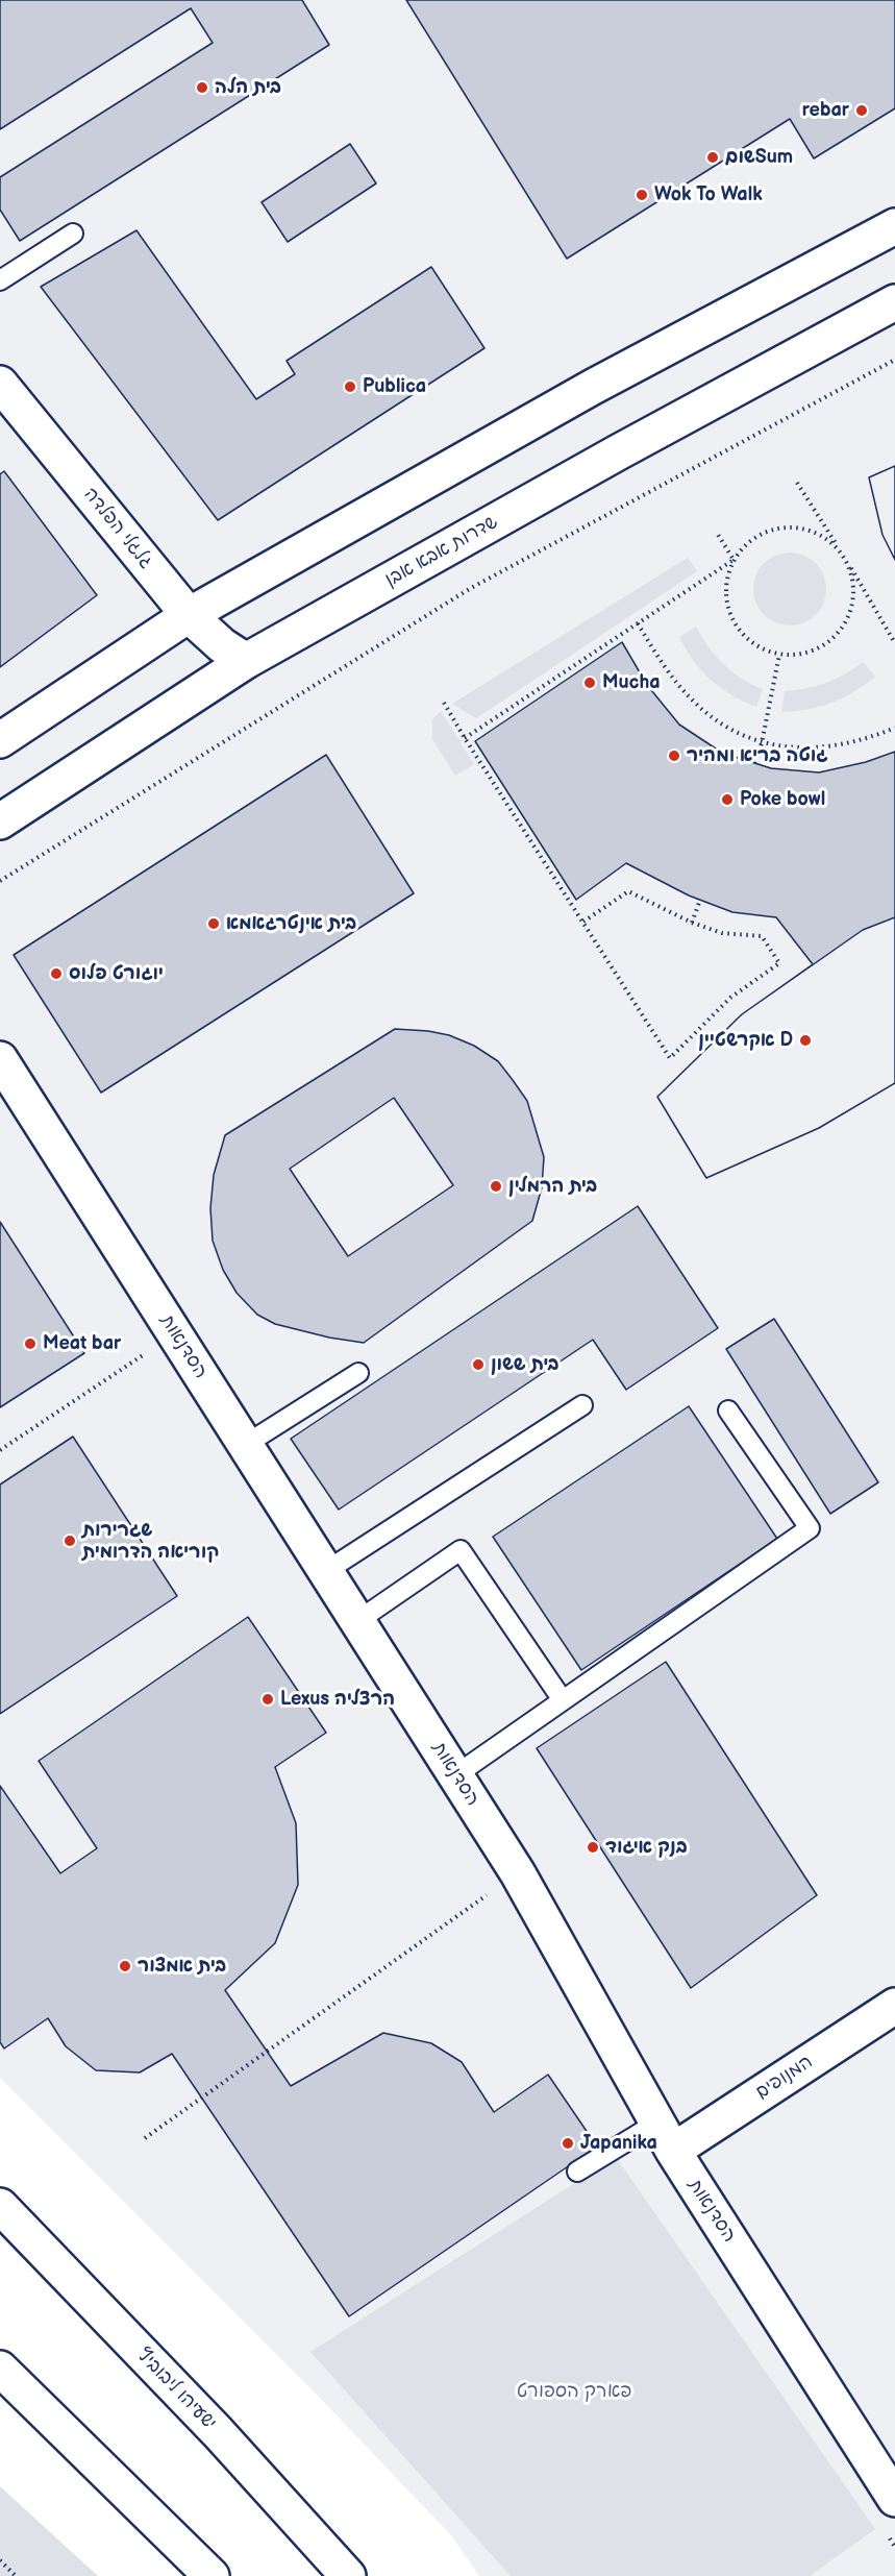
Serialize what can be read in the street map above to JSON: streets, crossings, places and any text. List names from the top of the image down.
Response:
{
  "streets": {
    "main road": [
      "גלגלי הפלדה",
      "שדרות אבא אבן",
      "הסדנאות",
      "המנופים",
      "ישעיהו ליבוביץ"
    ]
  },
  "crossings": [
    ["גלגלי הפלדה", "שדרות אבא אבן"],
    ["הסדנאות", "המנופים"]
  ],
  "parks": ["פארק הספורט"],
  "places": [
    "בית הלה",
    "rebar",
    "שוםSum",
    "Wok To Walk",
    "Publica",
    "Mucha",
    "גוטה בריא ומהיר",
    "Poke bowl",
    "בית אינטרגאמא",
    "יוגורט פלוס",
    "אקרשטיין D",
    "בית הרמלין",
    "Meat bar",
    "בית ששון",
    "שגרירות קוריאה הדרומית",
    "Lexus הרצליה",
    "בנק איגוד",
    "בית אמצור",
    "Japanika"
  ]
}
